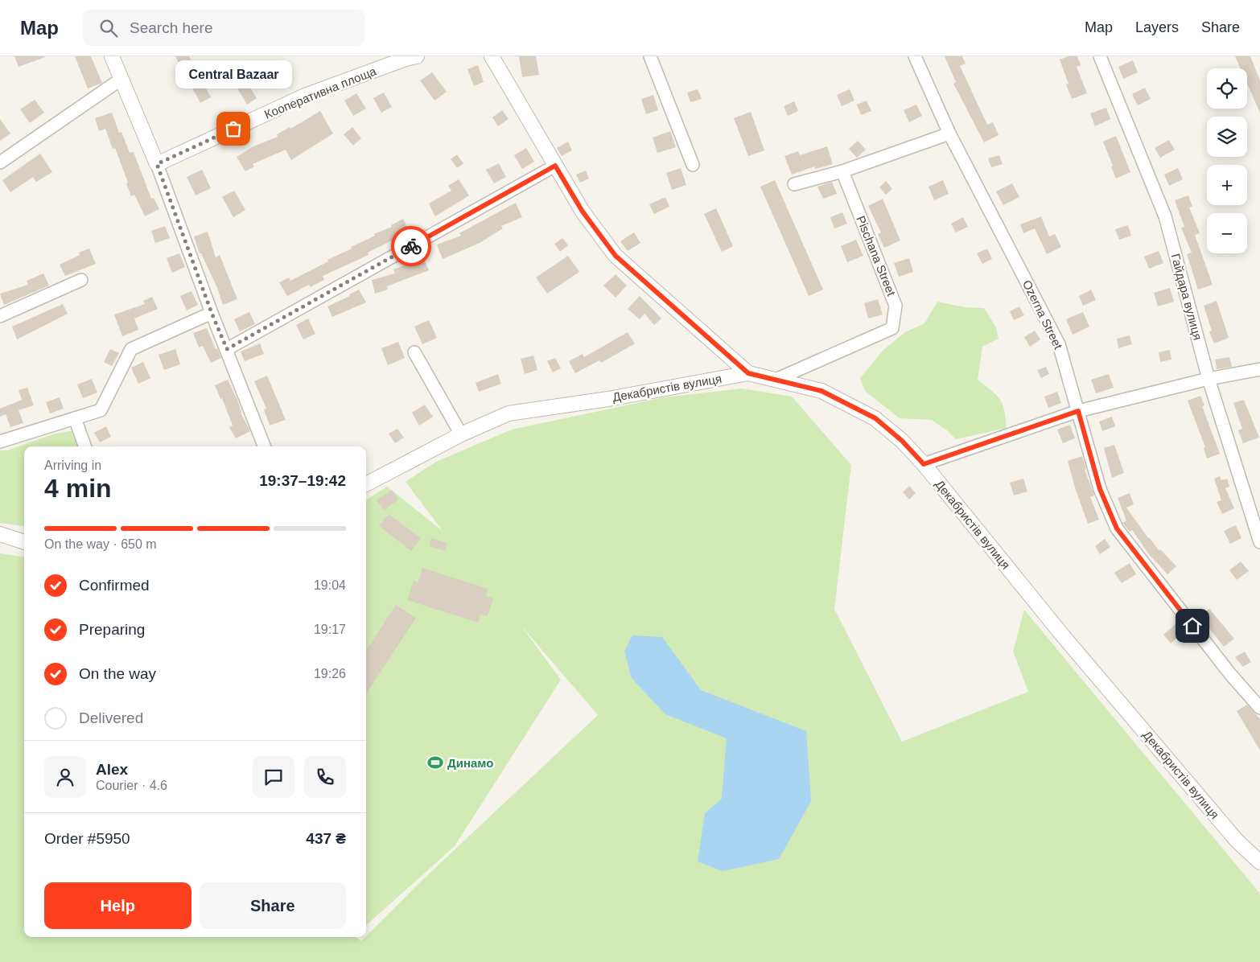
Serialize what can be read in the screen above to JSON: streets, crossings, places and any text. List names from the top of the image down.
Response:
{
  "streets": {
    "street": [
      "Кооперативна площа",
      "Pischana Street",
      "Гайдара вулиця",
      "Ozerna Street",
      "Декабристів вулиця"
    ]
  },
  "crossings": [
    ["Pischana Street", "Декабристів вулиця"]
  ],
  "places": {
    "other": ["Central Bazaar"],
    "sports": ["Динамо"]
  },
  "page": {
    "header": "Map",
    "search": "Search here",
    "nav": ["Map", "Layers", "Share"],
    "bubble": "Central Bazaar",
    "map_buttons": ["+", "−"],
    "heading": ["4 min", "Arriving in", "19:37–19:42"],
    "panel": [
      "Alex",
      "Courier · 4.6",
      "Order #5950",
      "437 ₴"
    ],
    "bar": "On the way · 650 m",
    "list": [
      ["Confirmed", "19:04"],
      ["Preparing", "19:17"],
      ["On the way", "19:26"],
      "Delivered"
    ],
    "buttons": ["Help", "Share"]
  }
}
